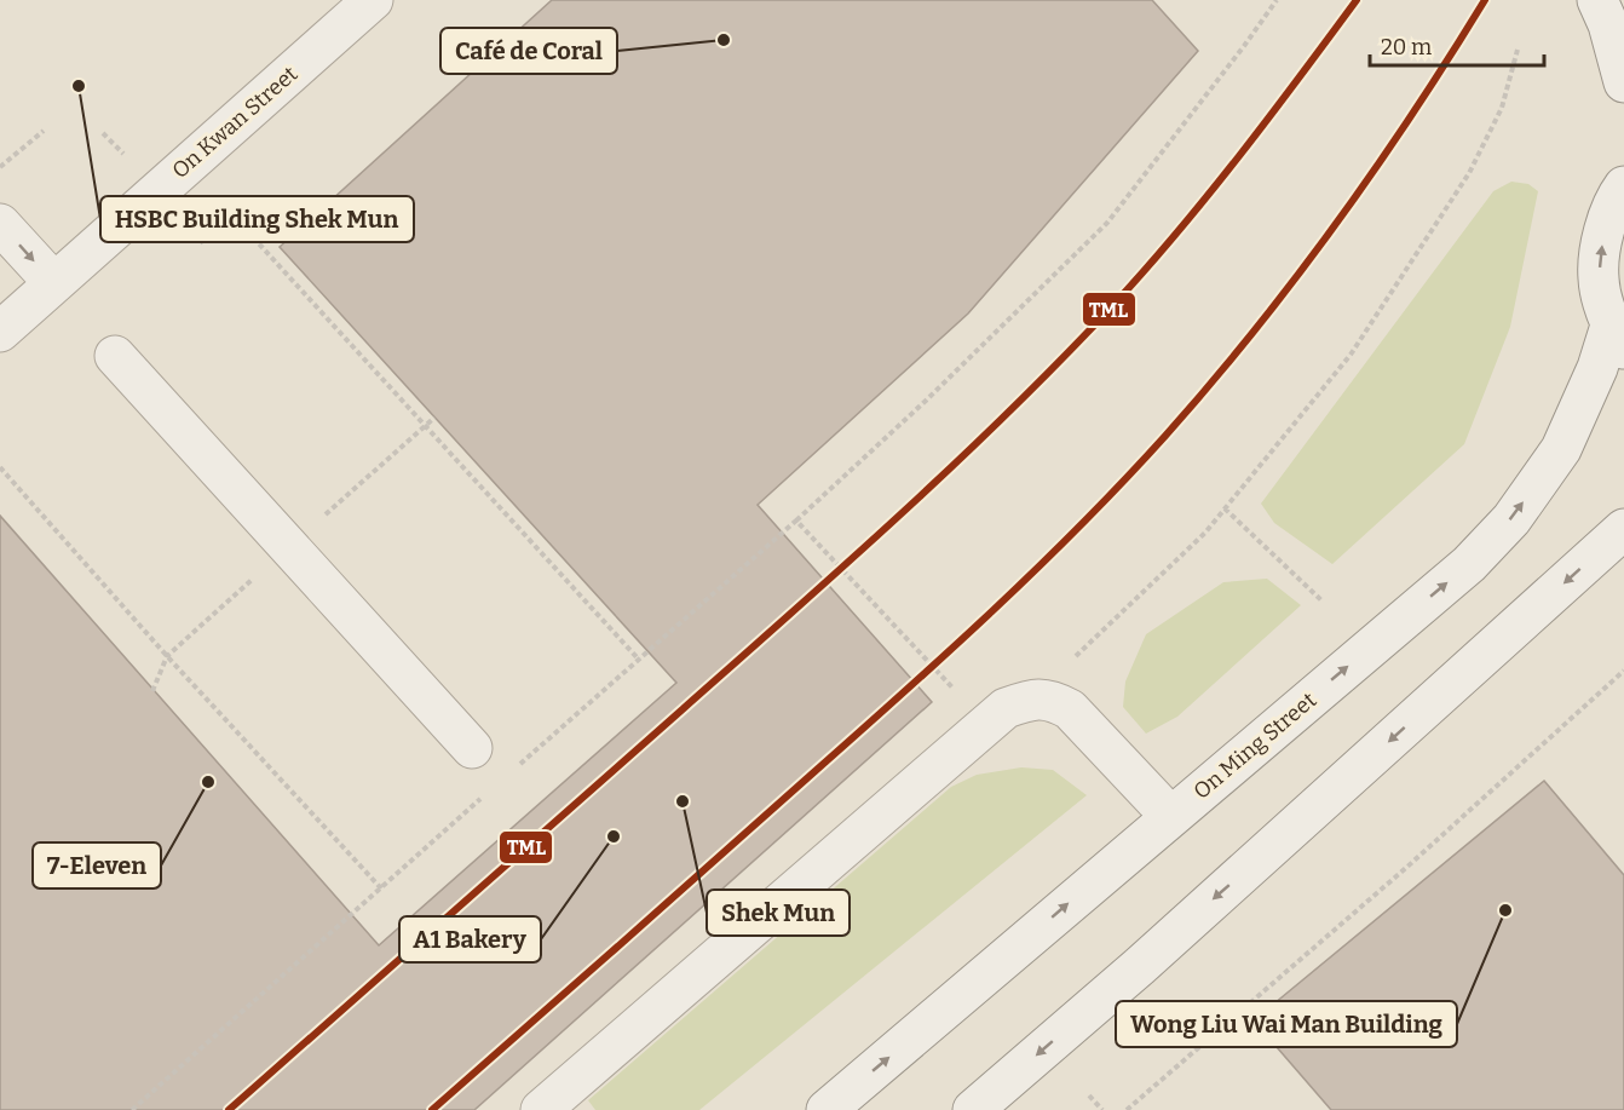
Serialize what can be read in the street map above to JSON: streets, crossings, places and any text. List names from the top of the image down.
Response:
{
  "streets": {
    "street": ["On Kwan Street", "On Ming Street"]
  },
  "places": [
    "Café de Coral",
    "HSBC Building Shek Mun",
    "7-Eleven",
    "Shek Mun",
    "A1 Bakery",
    "Wong Liu Wai Man Building"
  ],
  "lines": ["transit line TML"],
  "scale_bar": "20 m"
}
